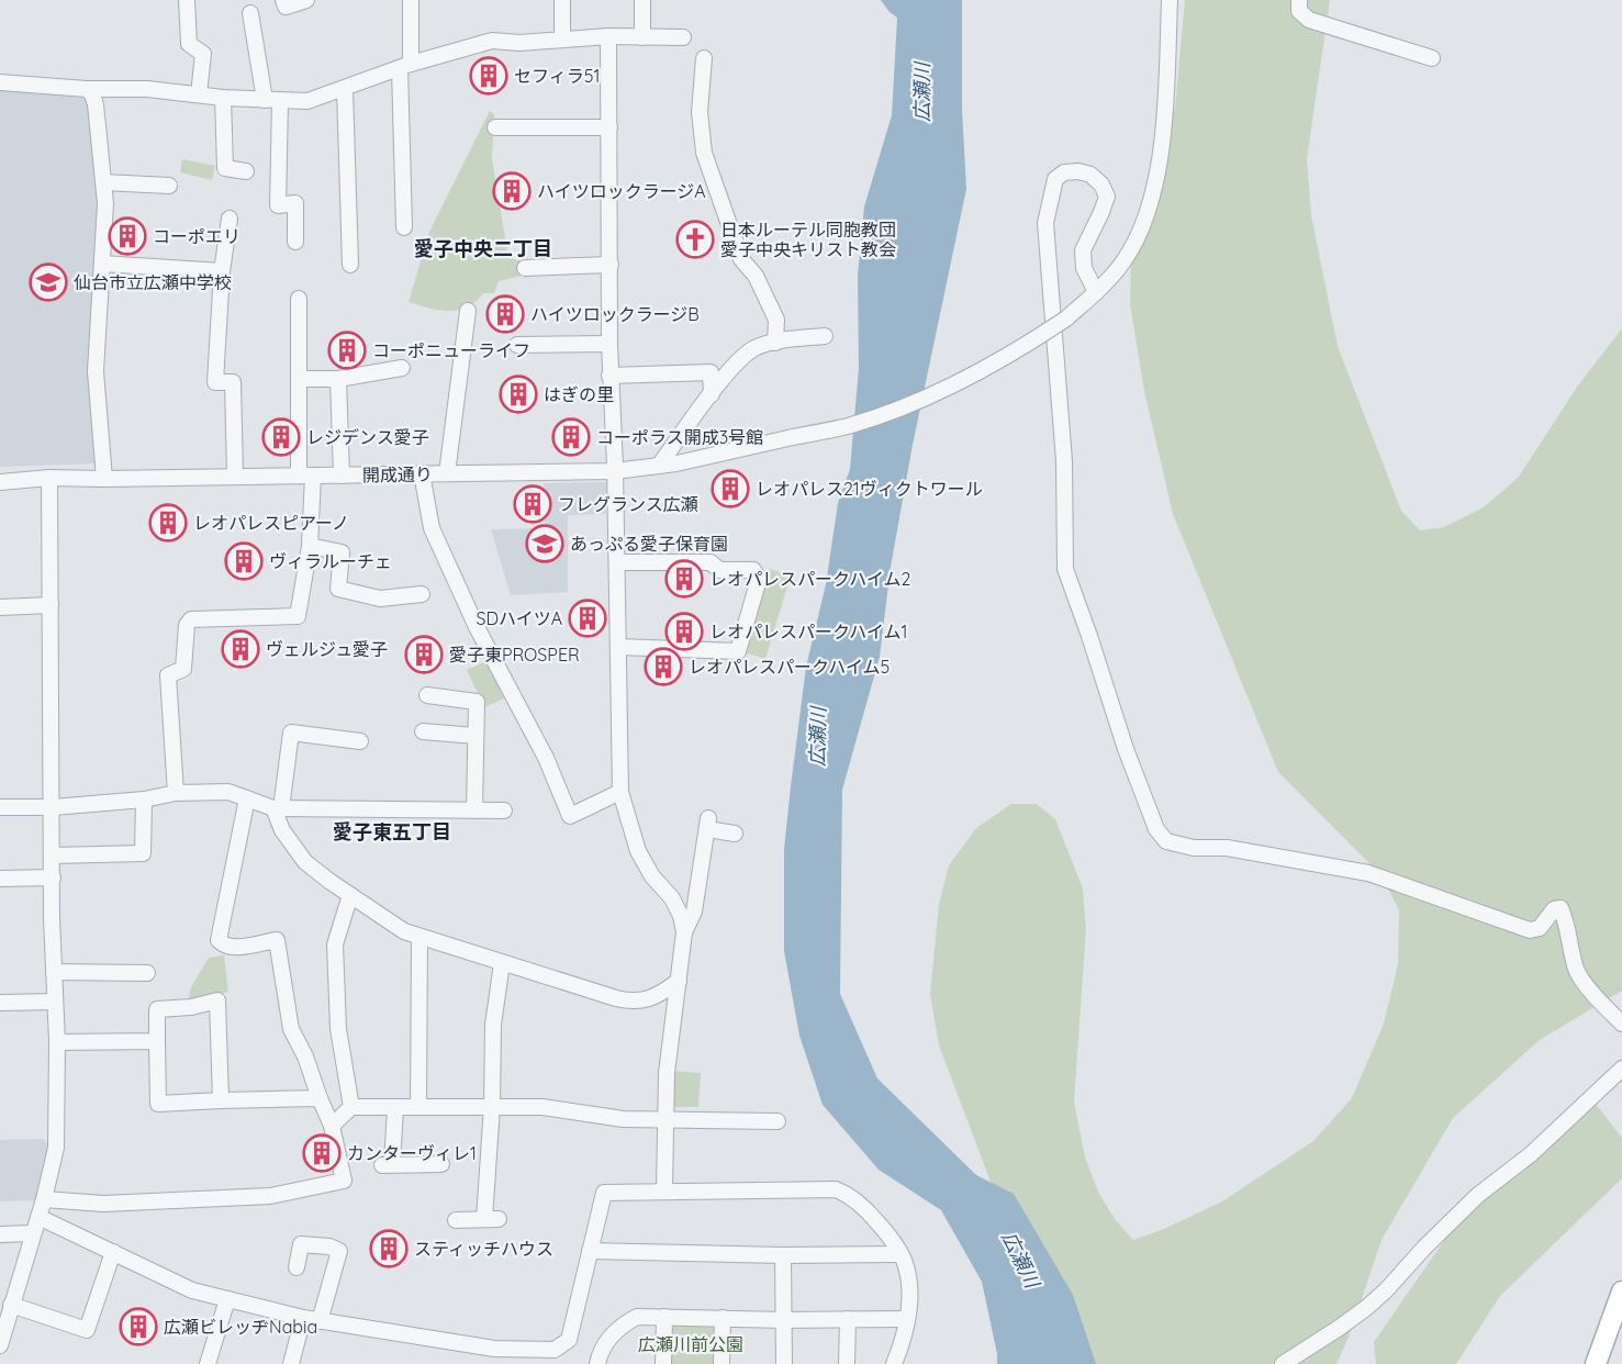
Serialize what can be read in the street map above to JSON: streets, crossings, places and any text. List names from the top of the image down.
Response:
{
  "streets": {
    "street": ["開成通り"]
  },
  "districts": ["愛子中央二丁目", "愛子東五丁目"],
  "water": ["広瀬川"],
  "parks": ["広瀬川前公園"],
  "places": {
    "building": [
      "セフィラ51",
      "ハイツロックラージA",
      "コーポエリ",
      "ハイツロックラージB",
      "コーポニューライフ",
      "はぎの里",
      "レジデンス愛子",
      "コーポラス開成3号館",
      "レオパレス21ヴィクトワール",
      "フレグランス広瀬",
      "レオパレスピアーノ",
      "ヴィラルーチェ",
      "レオパレスパークハイム2",
      "SDハイツA",
      "レオパレスパークハイム1",
      "ヴェルジュ愛子",
      "愛子東PROSPER",
      "レオパレスパークハイム5",
      "カンターヴィレ1",
      "スティッチハウス",
      "広瀬ビレッヂNabia"
    ],
    "church": ["日本ルーテル同胞教団 愛子中央キリスト教会"],
    "school or university": ["仙台市立広瀬中学校", "あっぷる愛子保育園"]
  }
}
